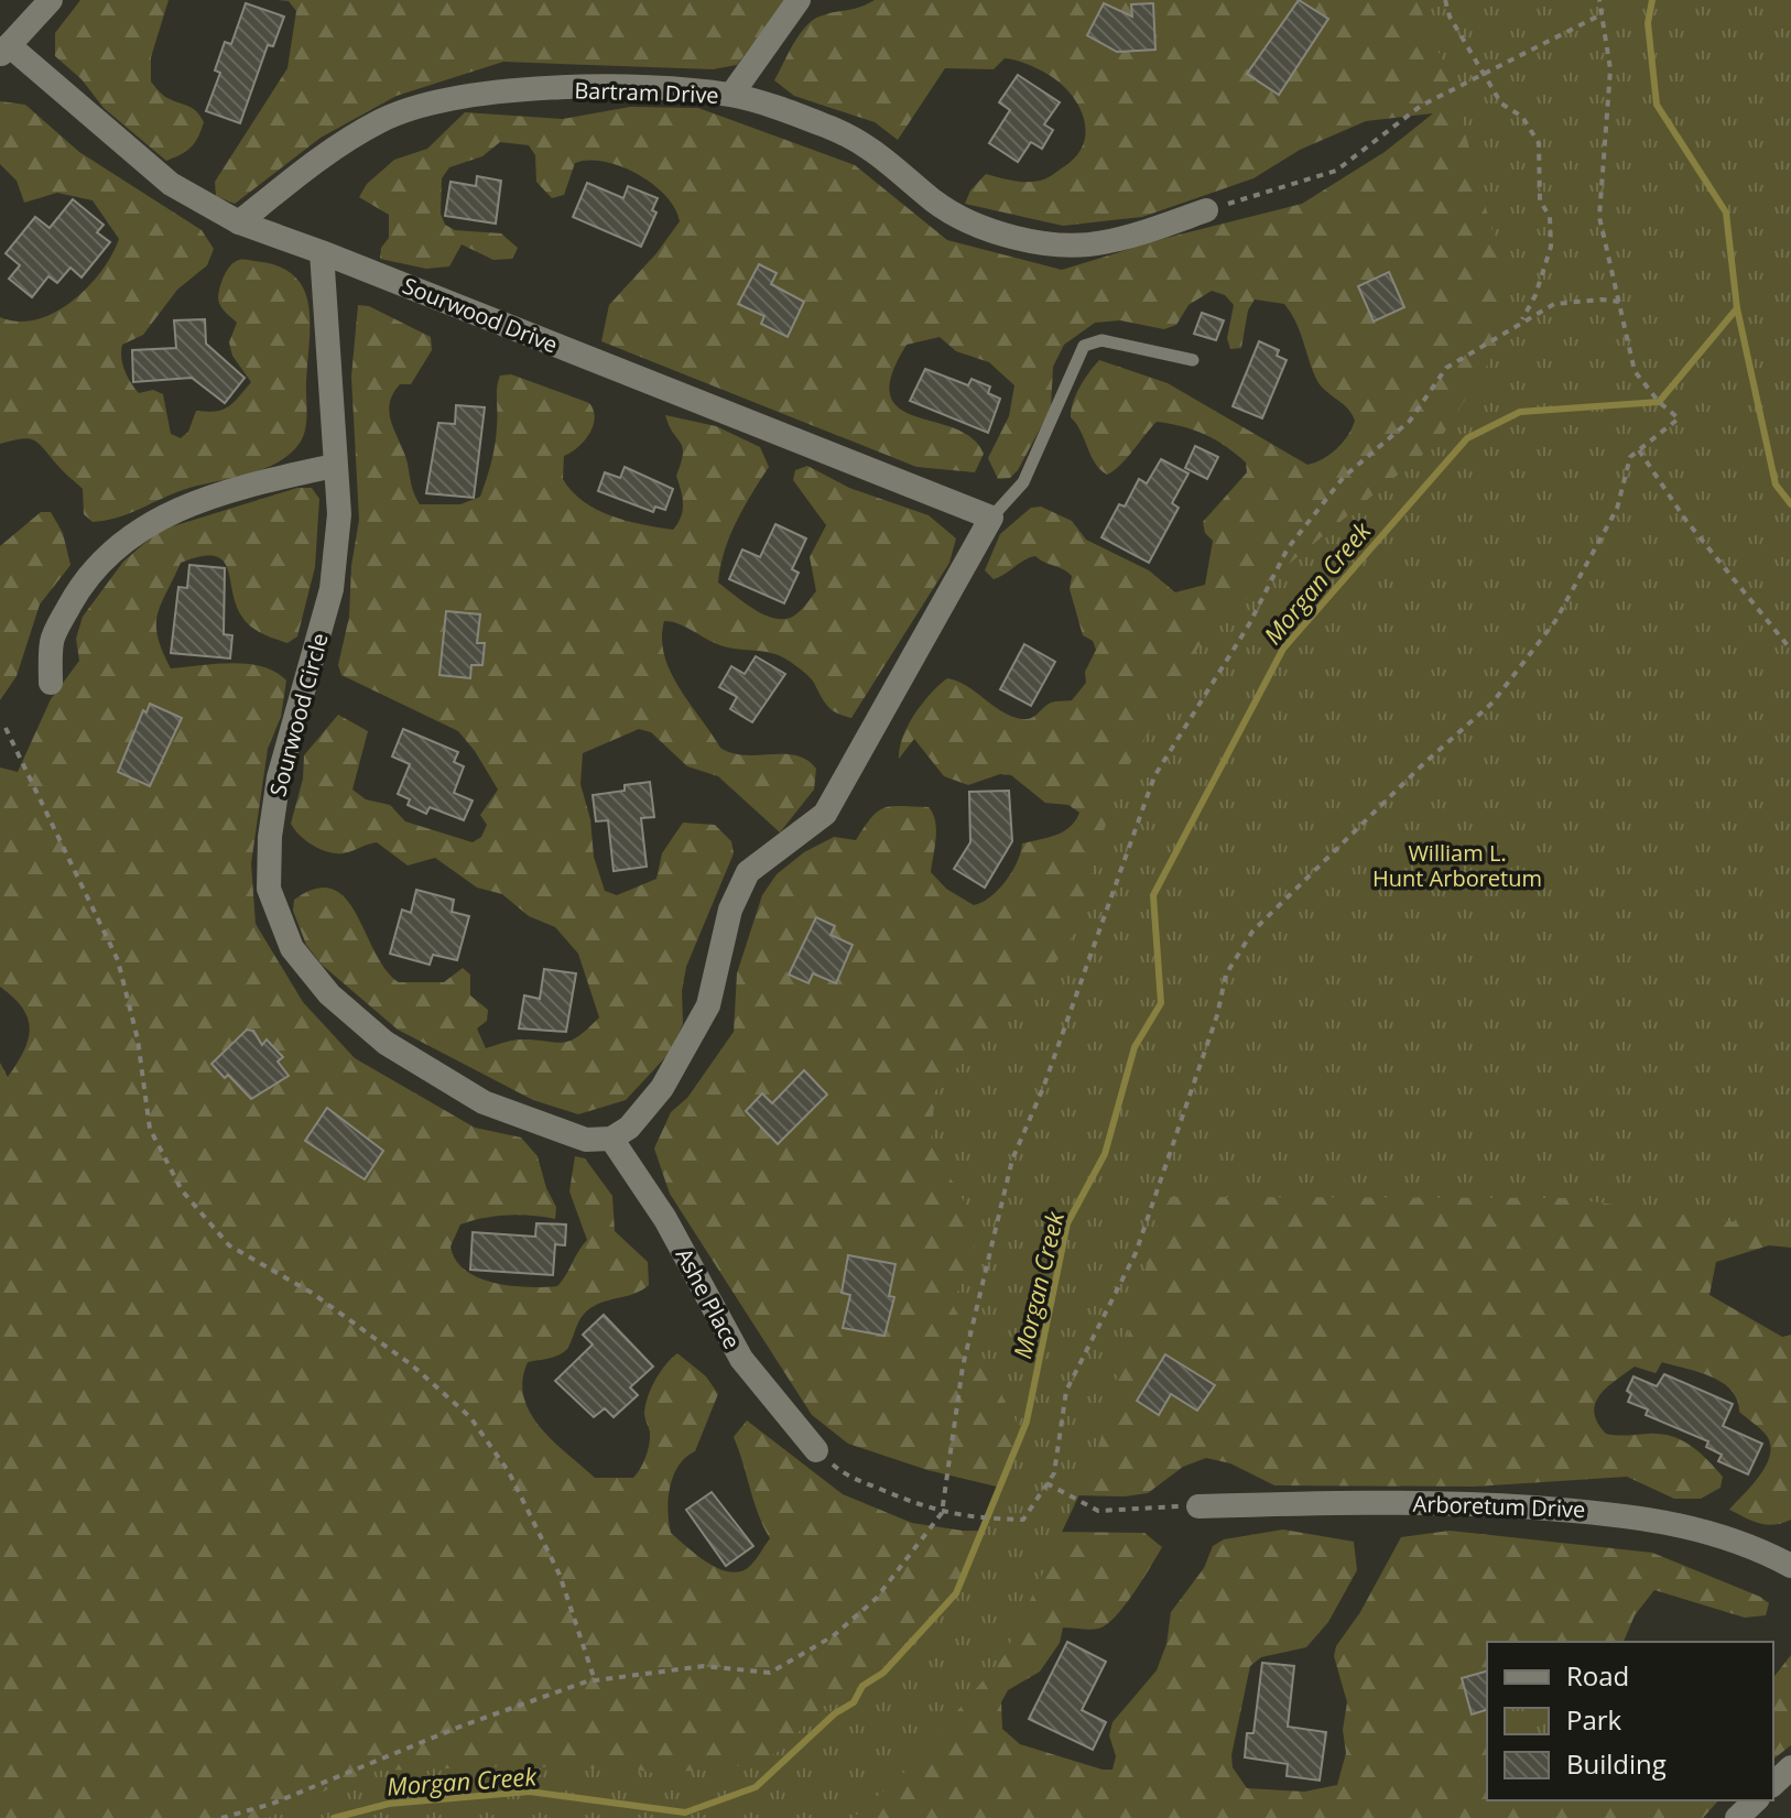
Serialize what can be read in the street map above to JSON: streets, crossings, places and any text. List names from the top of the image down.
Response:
{
  "streets": {
    "street": [
      "Bartram Drive",
      "Sourwood Drive",
      "Sourwood Circle",
      "Ashe Place",
      "Arboretum Drive"
    ]
  },
  "crossings": [
    ["Bartram Drive", "Sourwood Drive"],
    ["Sourwood Drive", "Sourwood Circle"],
    ["Sourwood Circle", "Ashe Place"]
  ],
  "water": ["Morgan Creek"],
  "parks": ["William L. Hunt Arboretum"],
  "legend": ["Road", "Park", "Building"]
}
